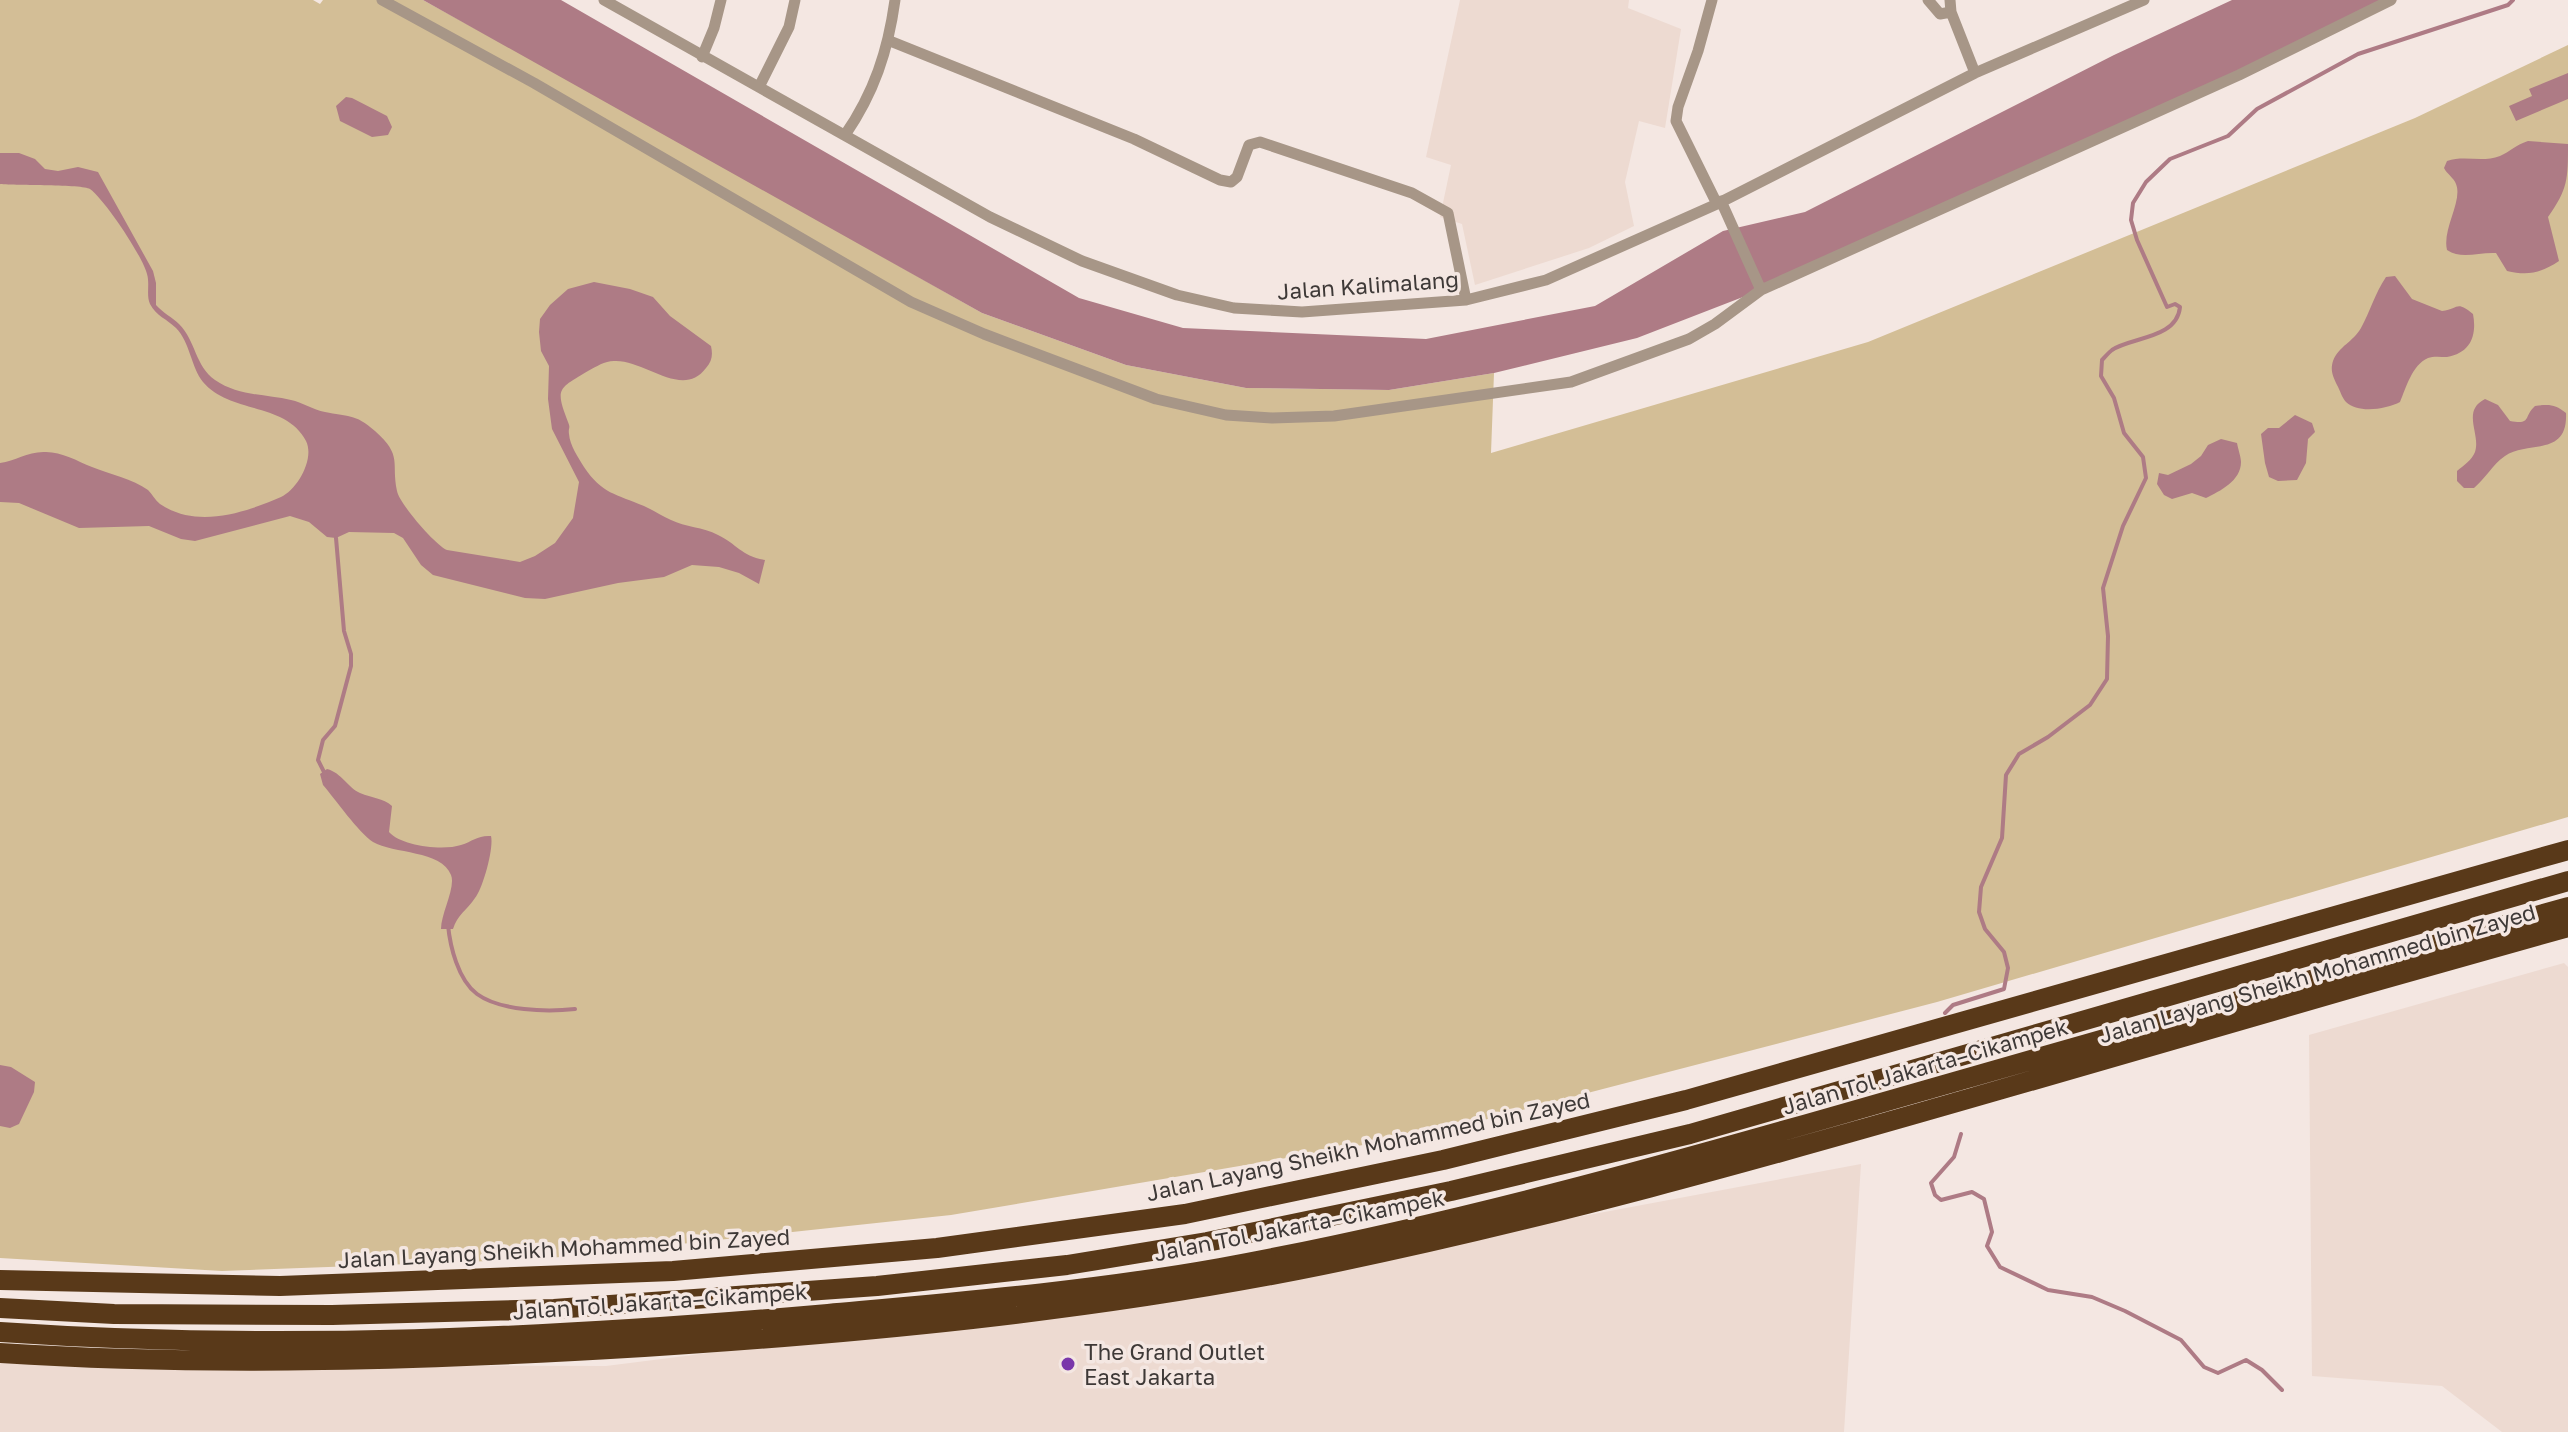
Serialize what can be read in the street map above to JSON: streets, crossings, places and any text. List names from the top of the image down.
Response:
{
  "streets": {
    "highway": ["Jalan Layang Sheikh Mohammed bin Zayed", "Jalan Tol Jakarta–Cikampek"],
    "street": ["Jalan Kalimalang"]
  },
  "places": ["The Grand Outlet East Jakarta"]
}
